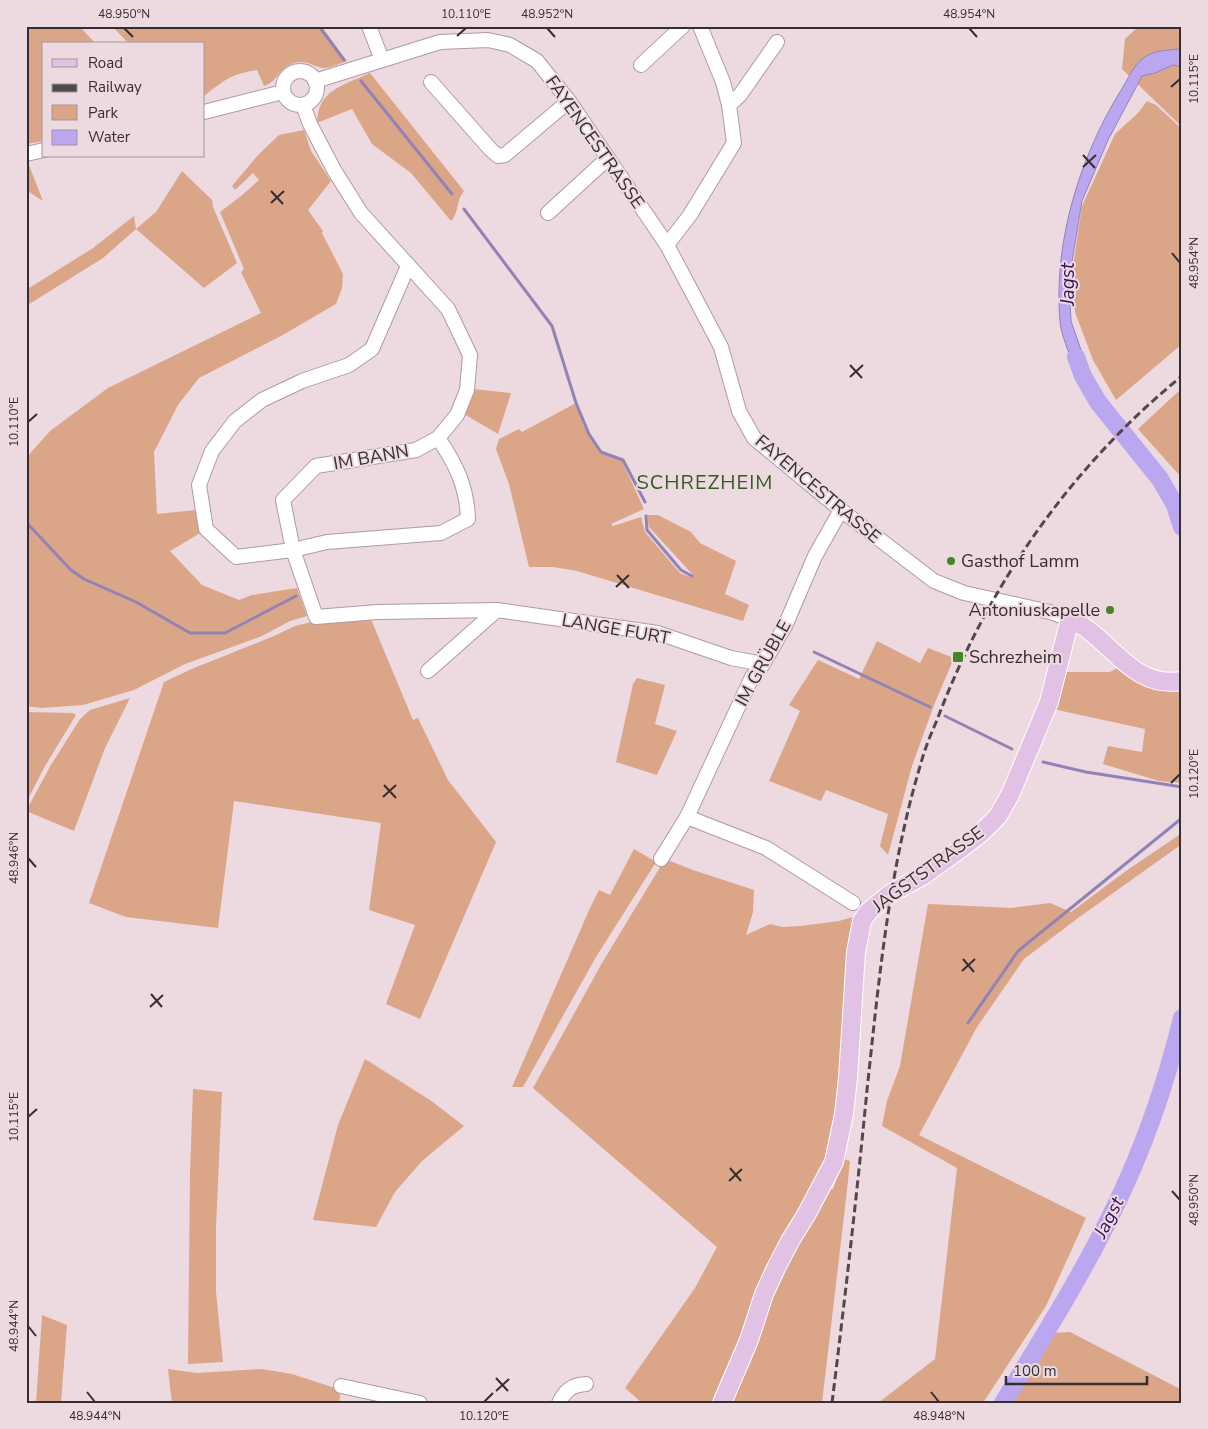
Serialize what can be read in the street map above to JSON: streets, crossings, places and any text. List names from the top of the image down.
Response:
{
  "streets": {
    "main road": ["FAYENCESTRASSE", "JAGSTSTRASSE"],
    "street": ["IM BANN", "LANGE FURT", "IM GRÜBLE"]
  },
  "crossings": [
    ["FAYENCESTRASSE", "IM BANN"],
    ["FAYENCESTRASSE", "IM GRÜBLE"],
    ["FAYENCESTRASSE", "JAGSTSTRASSE"],
    ["IM BANN", "LANGE FURT"],
    ["LANGE FURT", "IM GRÜBLE"]
  ],
  "districts": ["SCHREZHEIM"],
  "water": ["Jagst"],
  "places": {
    "other": ["Gasthof Lamm", "Antoniuskapelle"],
    "transit": ["Schrezheim"]
  },
  "legend": [
    "Road",
    "Railway",
    "Park",
    "Water"
  ],
  "scale_bar": "100 m",
  "coordinates": [
    "48.950°N",
    "10.110°E",
    "48.952°N",
    "48.954°N",
    "10.115°E",
    "10.120°E",
    "48.946°N",
    "48.944°N",
    "48.948°N"
  ]
}
